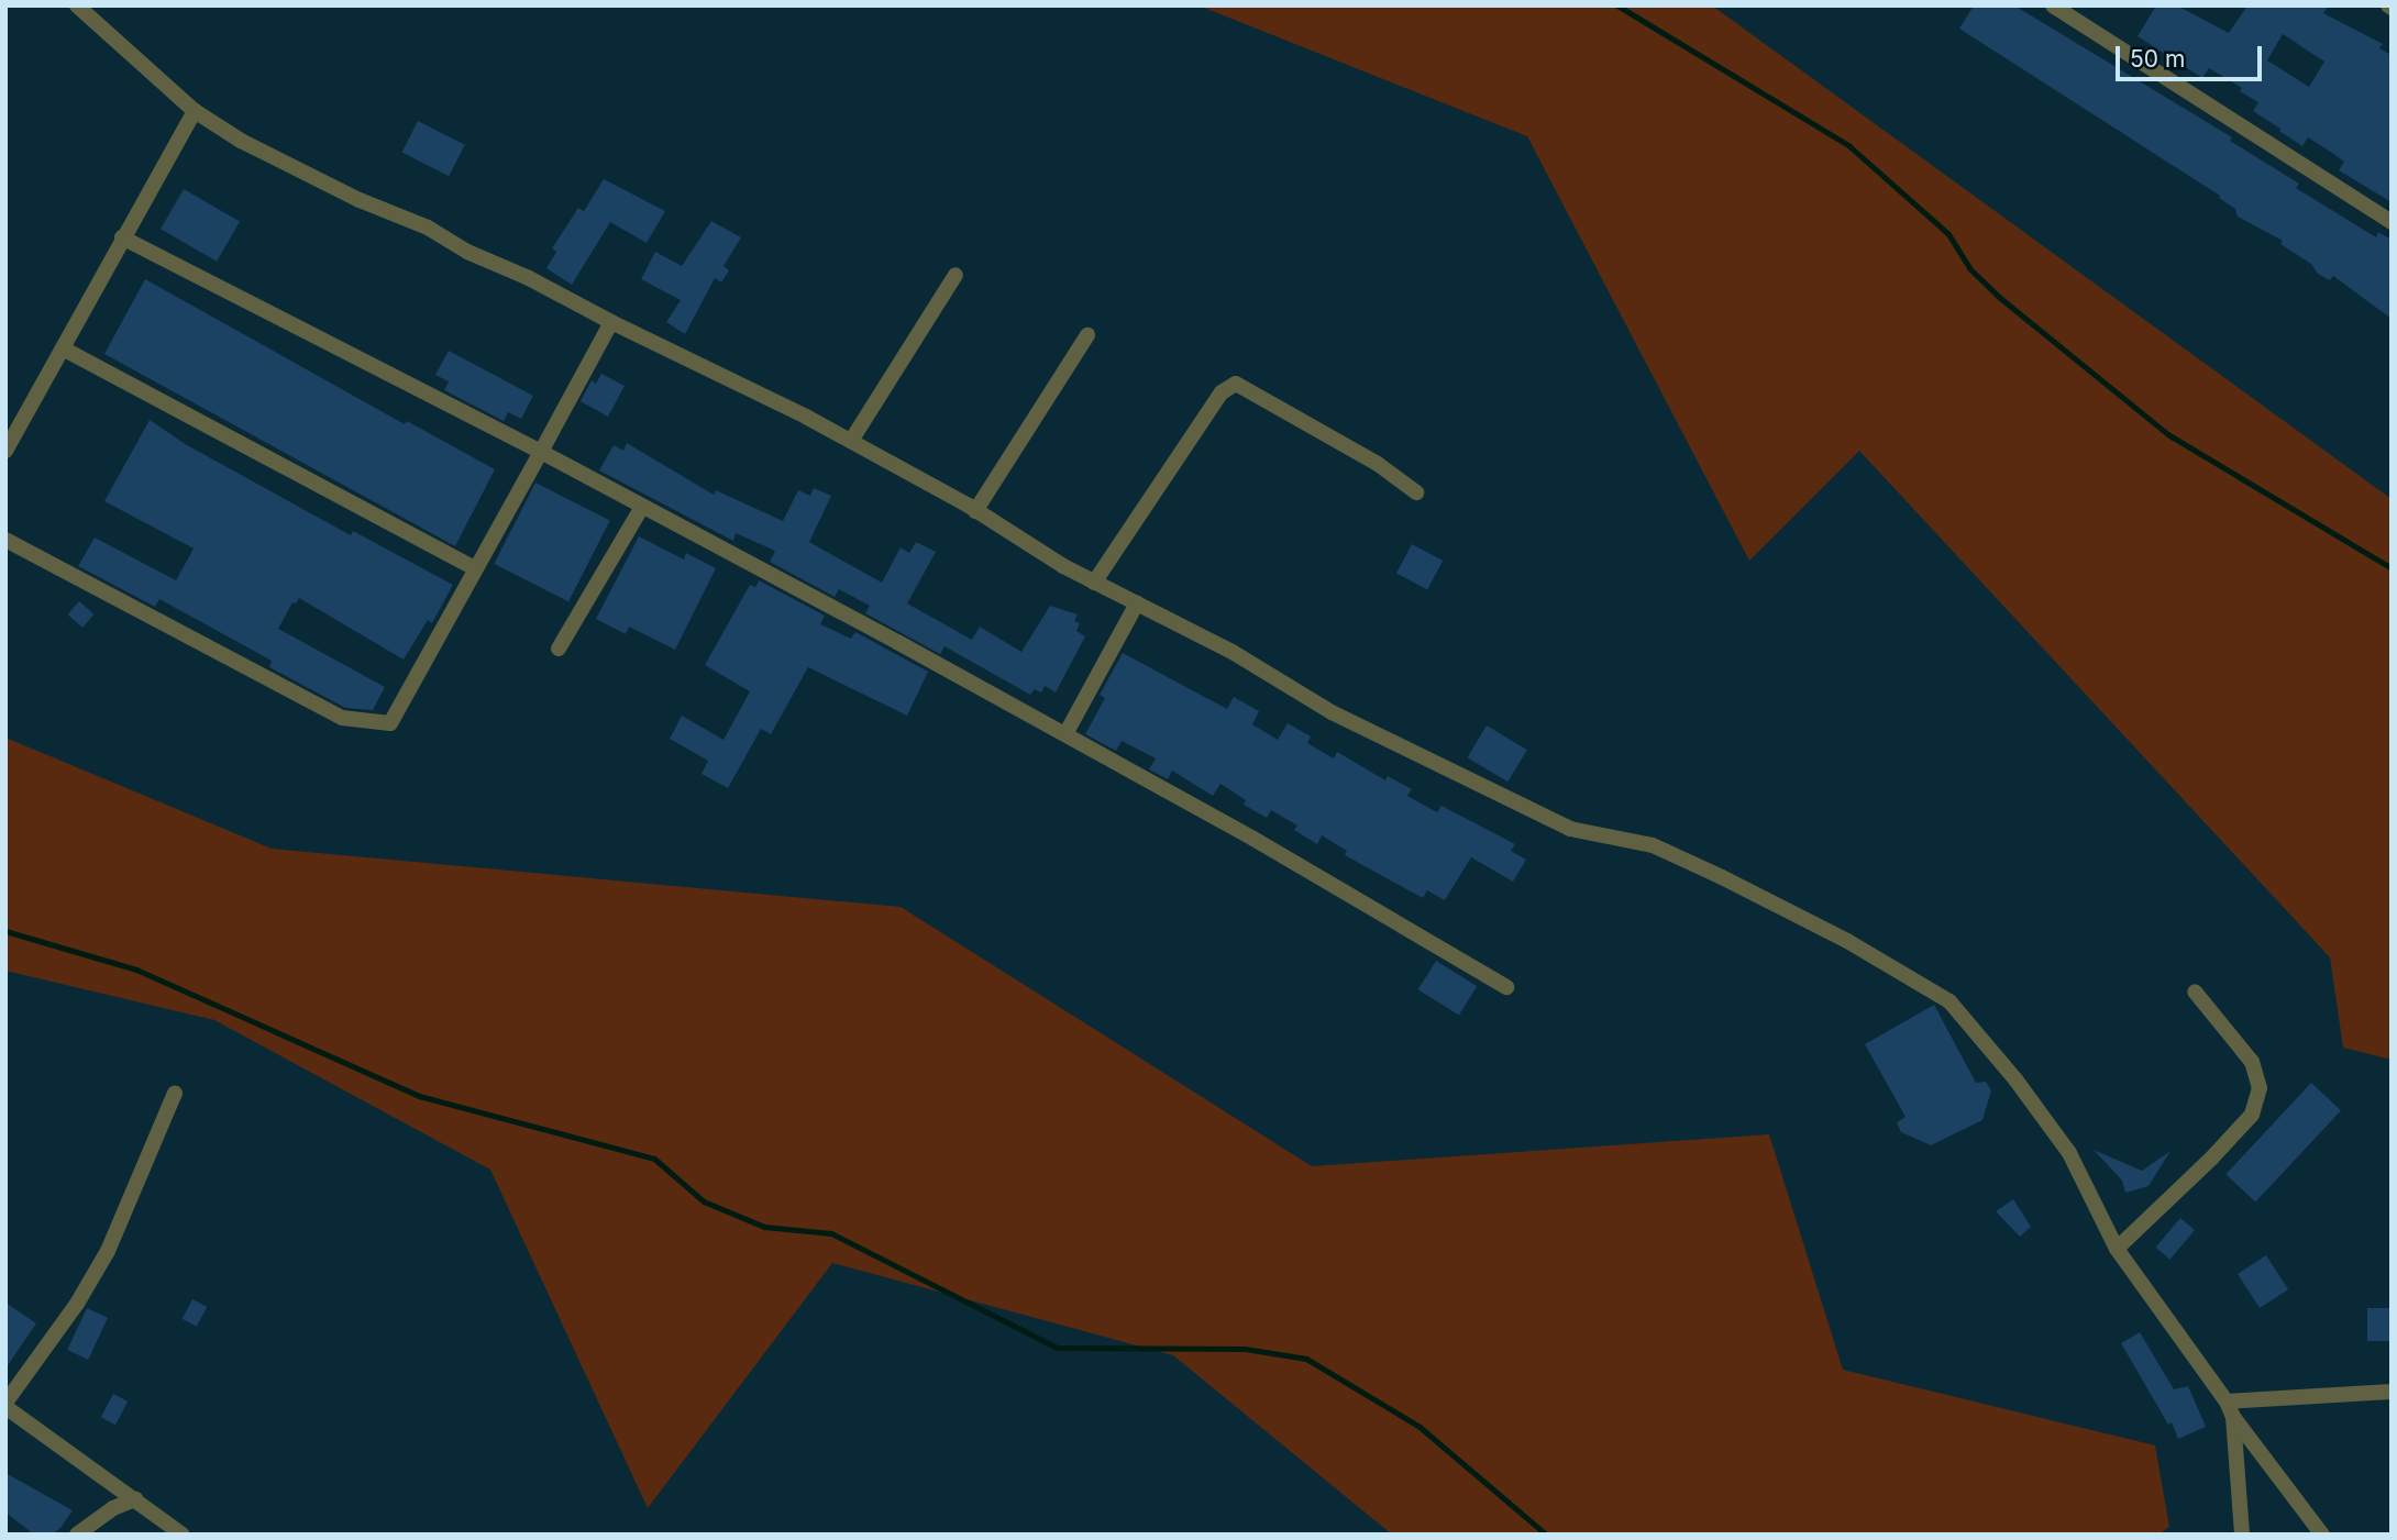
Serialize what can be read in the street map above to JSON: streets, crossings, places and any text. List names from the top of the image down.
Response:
{
  "scale_bar": "50 m"
}
